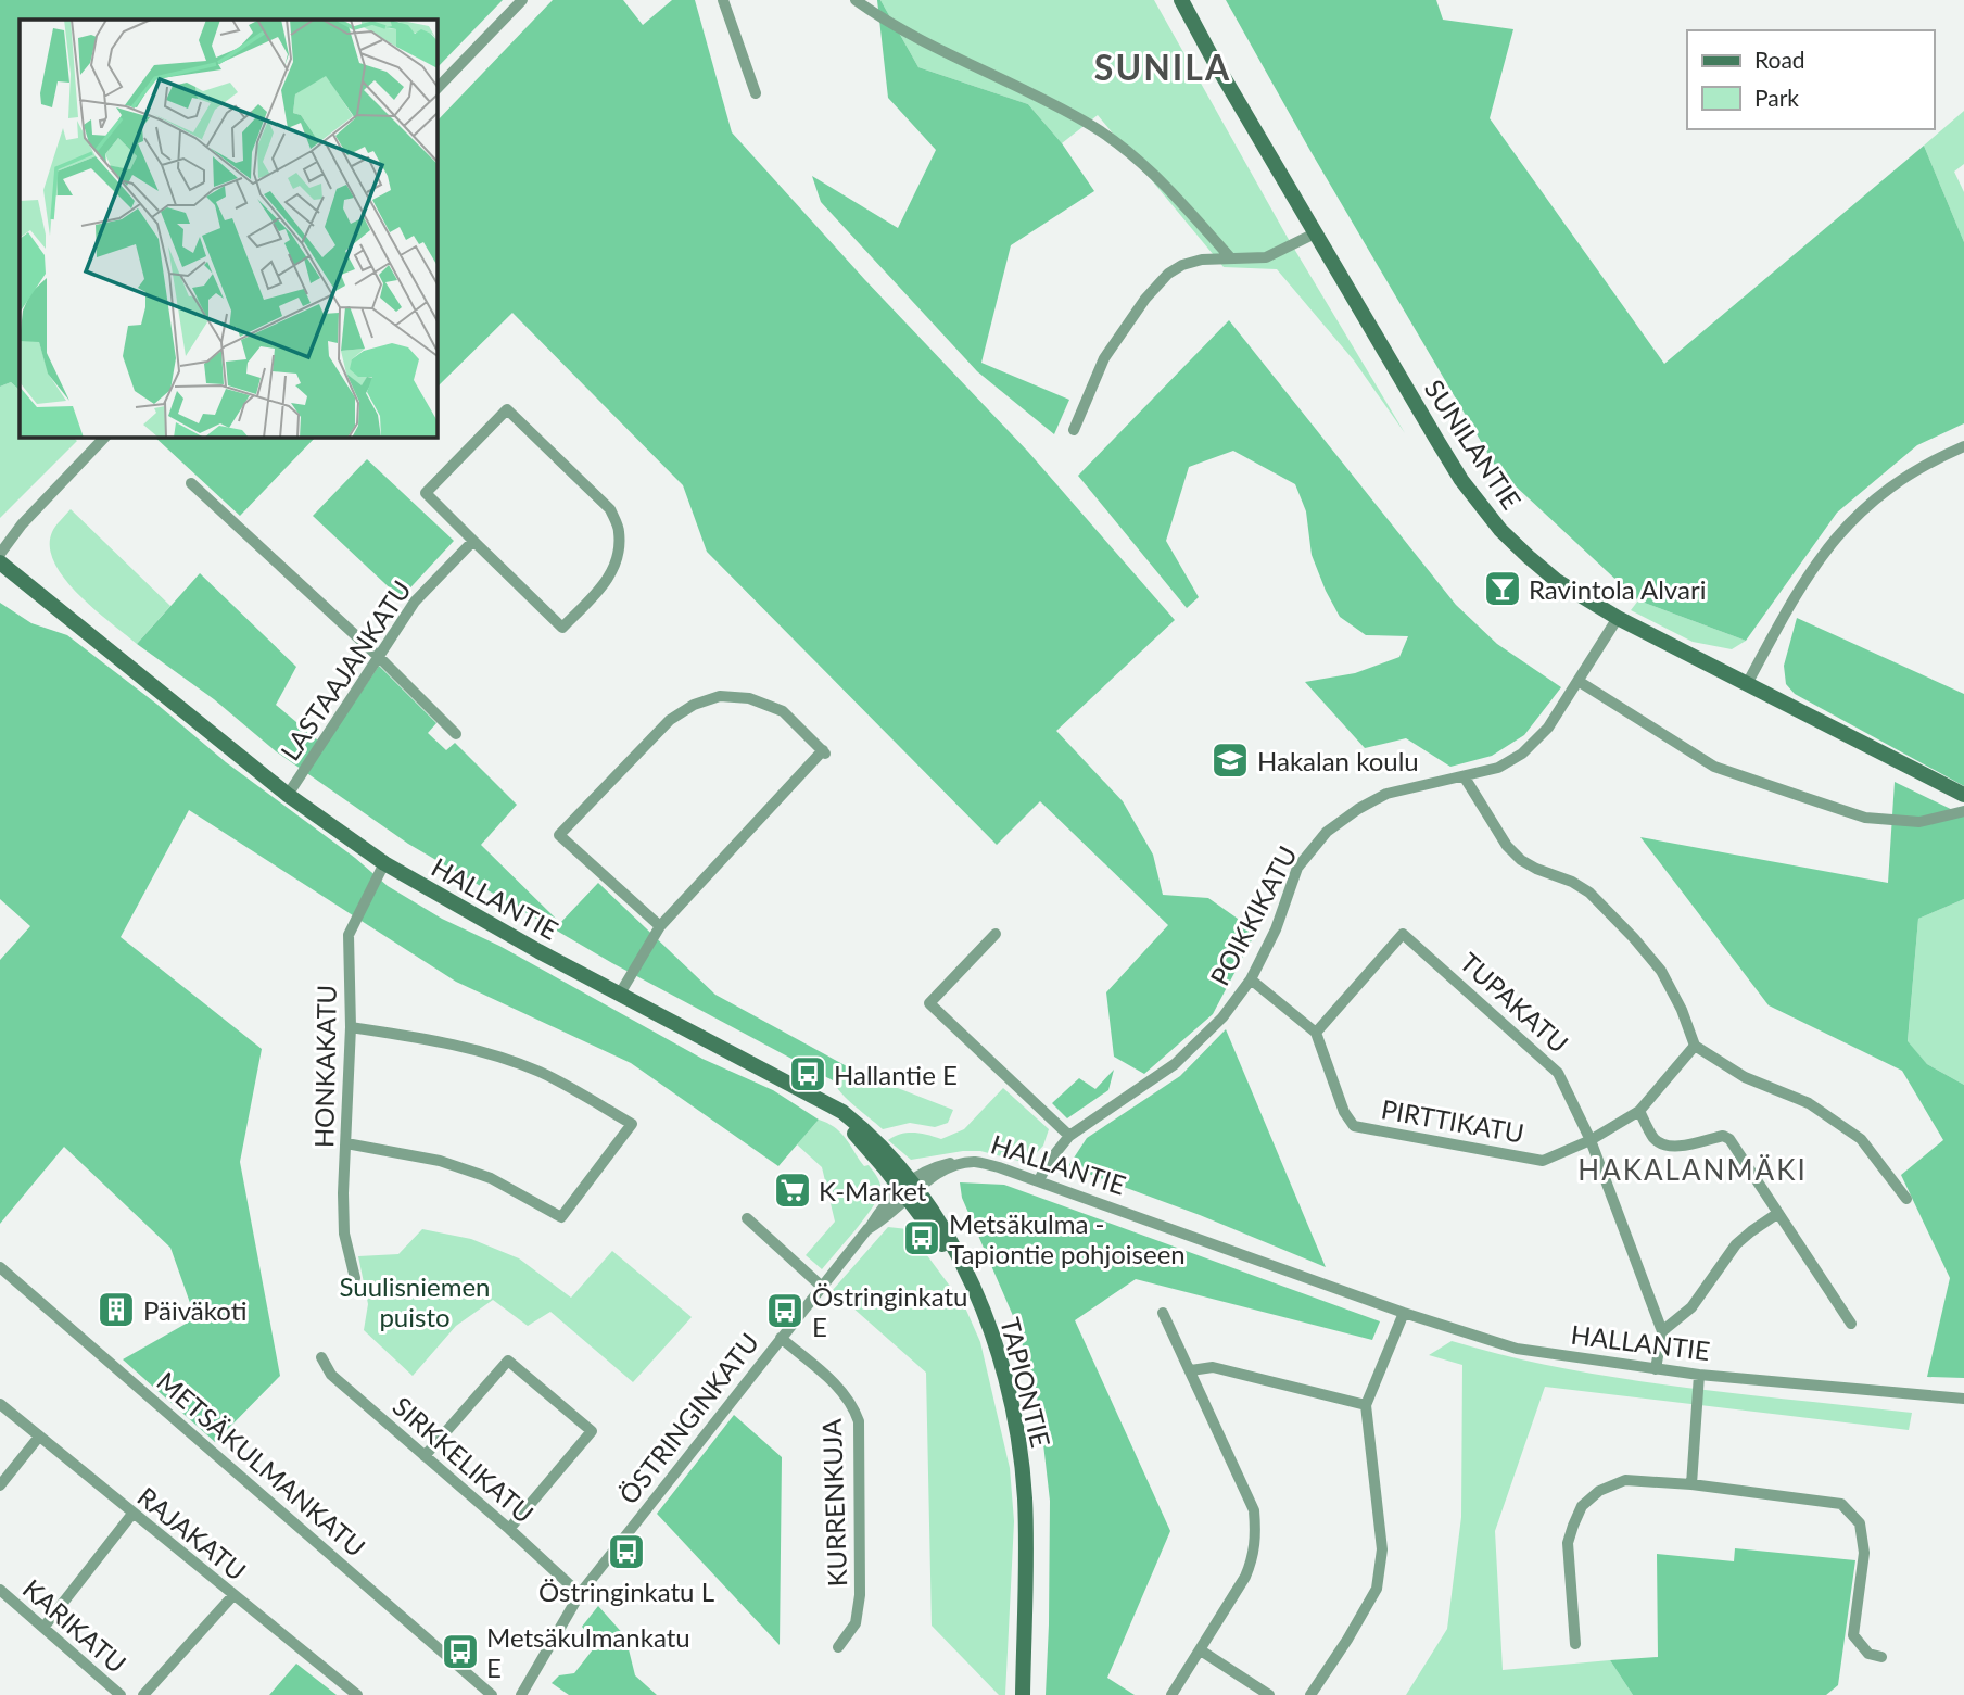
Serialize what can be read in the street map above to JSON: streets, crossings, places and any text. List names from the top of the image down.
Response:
{
  "streets": {
    "street": [
      "SUNILANTIE",
      "LASTAAJANKATU",
      "HALLANTIE",
      "POIKKIKATU",
      "TUPAKATU",
      "HONKAKATU",
      "PIRTTIKATU",
      "TAPIONTIE",
      "ÖSTRINGINKATU",
      "SIRKKELIKATU",
      "METSÄKULMANKATU",
      "KURRENKUJA",
      "RAJAKATU",
      "KARIKATU"
    ]
  },
  "crossings": [
    ["SUNILANTIE", "POIKKIKATU"],
    ["LASTAAJANKATU", "HALLANTIE"],
    ["HALLANTIE", "POIKKIKATU"],
    ["HALLANTIE", "HONKAKATU"],
    ["HALLANTIE", "TAPIONTIE"],
    ["HALLANTIE", "ÖSTRINGINKATU"],
    ["TUPAKATU", "PIRTTIKATU"],
    ["ÖSTRINGINKATU", "SIRKKELIKATU"],
    ["ÖSTRINGINKATU", "KURRENKUJA"],
    ["RAJAKATU", "KARIKATU"]
  ],
  "districts": ["SUNILA", "HAKALANMÄKI"],
  "parks": ["Suulisniemen puisto"],
  "places": {
    "bar": ["Ravintola Alvari"],
    "school or university": ["Hakalan koulu"],
    "bus stop": [
      "Hallantie E",
      "Metsäkulma - Tapiontie pohjoiseen",
      "Östringinkatu E",
      "Östringinkatu L",
      "Metsäkulmankatu E"
    ],
    "supermarket": ["K-Market"],
    "building": ["Päiväkoti"]
  },
  "legend": ["Road", "Park"]
}
